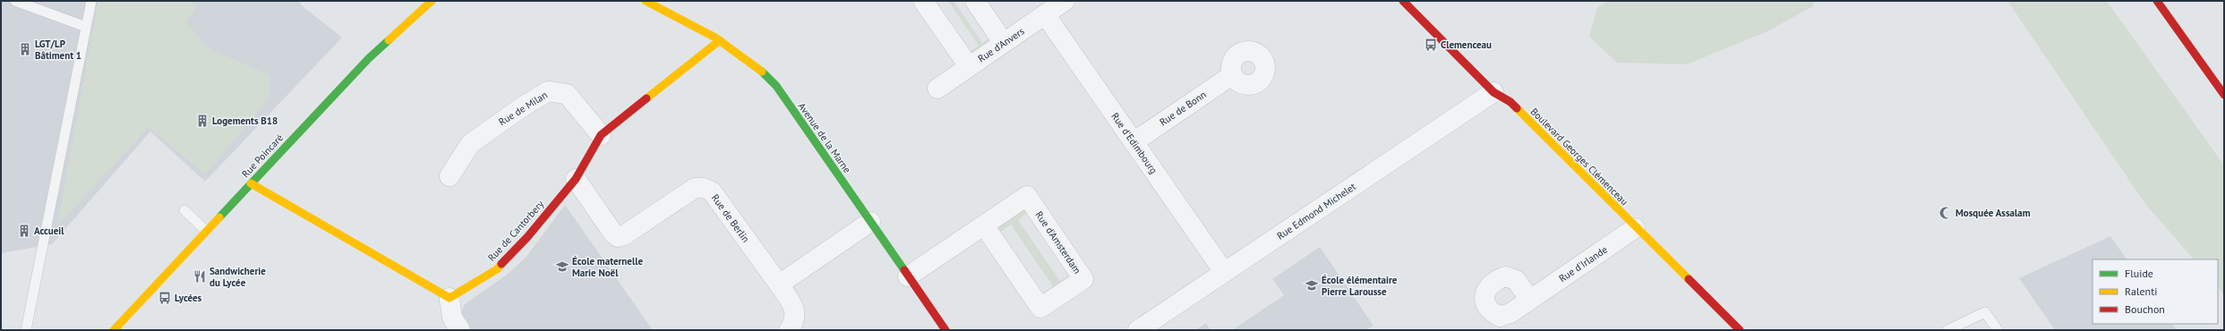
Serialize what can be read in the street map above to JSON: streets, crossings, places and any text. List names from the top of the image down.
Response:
{
  "streets": {
    "street": [
      "Rue d'Anvers",
      "Rue de Milan",
      "Rue de Bonn",
      "Avenue de la Marne",
      "Rue d'Edimbourg",
      "Rue Poincaré",
      "Boulevard Georges Clémenceau",
      "Rue Edmond Michelet",
      "Rue de Berlin",
      "Rue de Cantorbery",
      "Rue d'Amsterdam",
      "Rue d'Irlande"
    ]
  },
  "crossings": [
    ["Rue d'Anvers", "Rue d'Edimbourg"],
    ["Rue de Milan", "Rue de Cantorbery"],
    ["Rue de Bonn", "Rue d'Edimbourg"],
    ["Avenue de la Marne", "Rue de Cantorbery"],
    ["Avenue de la Marne", "Rue d'Amsterdam"],
    ["Rue d'Edimbourg", "Rue Edmond Michelet"],
    ["Boulevard Georges Clémenceau", "Rue Edmond Michelet"],
    ["Boulevard Georges Clémenceau", "Rue d'Irlande"],
    ["Rue de Berlin", "Rue de Cantorbery"]
  ],
  "places": {
    "bus stop": ["Clemenceau", "Lycées"],
    "building": ["LGT/LP Bâtiment 1", "Logements B18", "Accueil"],
    "mosque": ["Mosquée Assalam"],
    "school or university": ["École maternelle Marie Noël", "École élémentaire Pierre Larousse"],
    "restaurant": ["Sandwicherie du Lycée"]
  },
  "legend": ["Fluide", "Ralenti", "Bouchon"]
}
